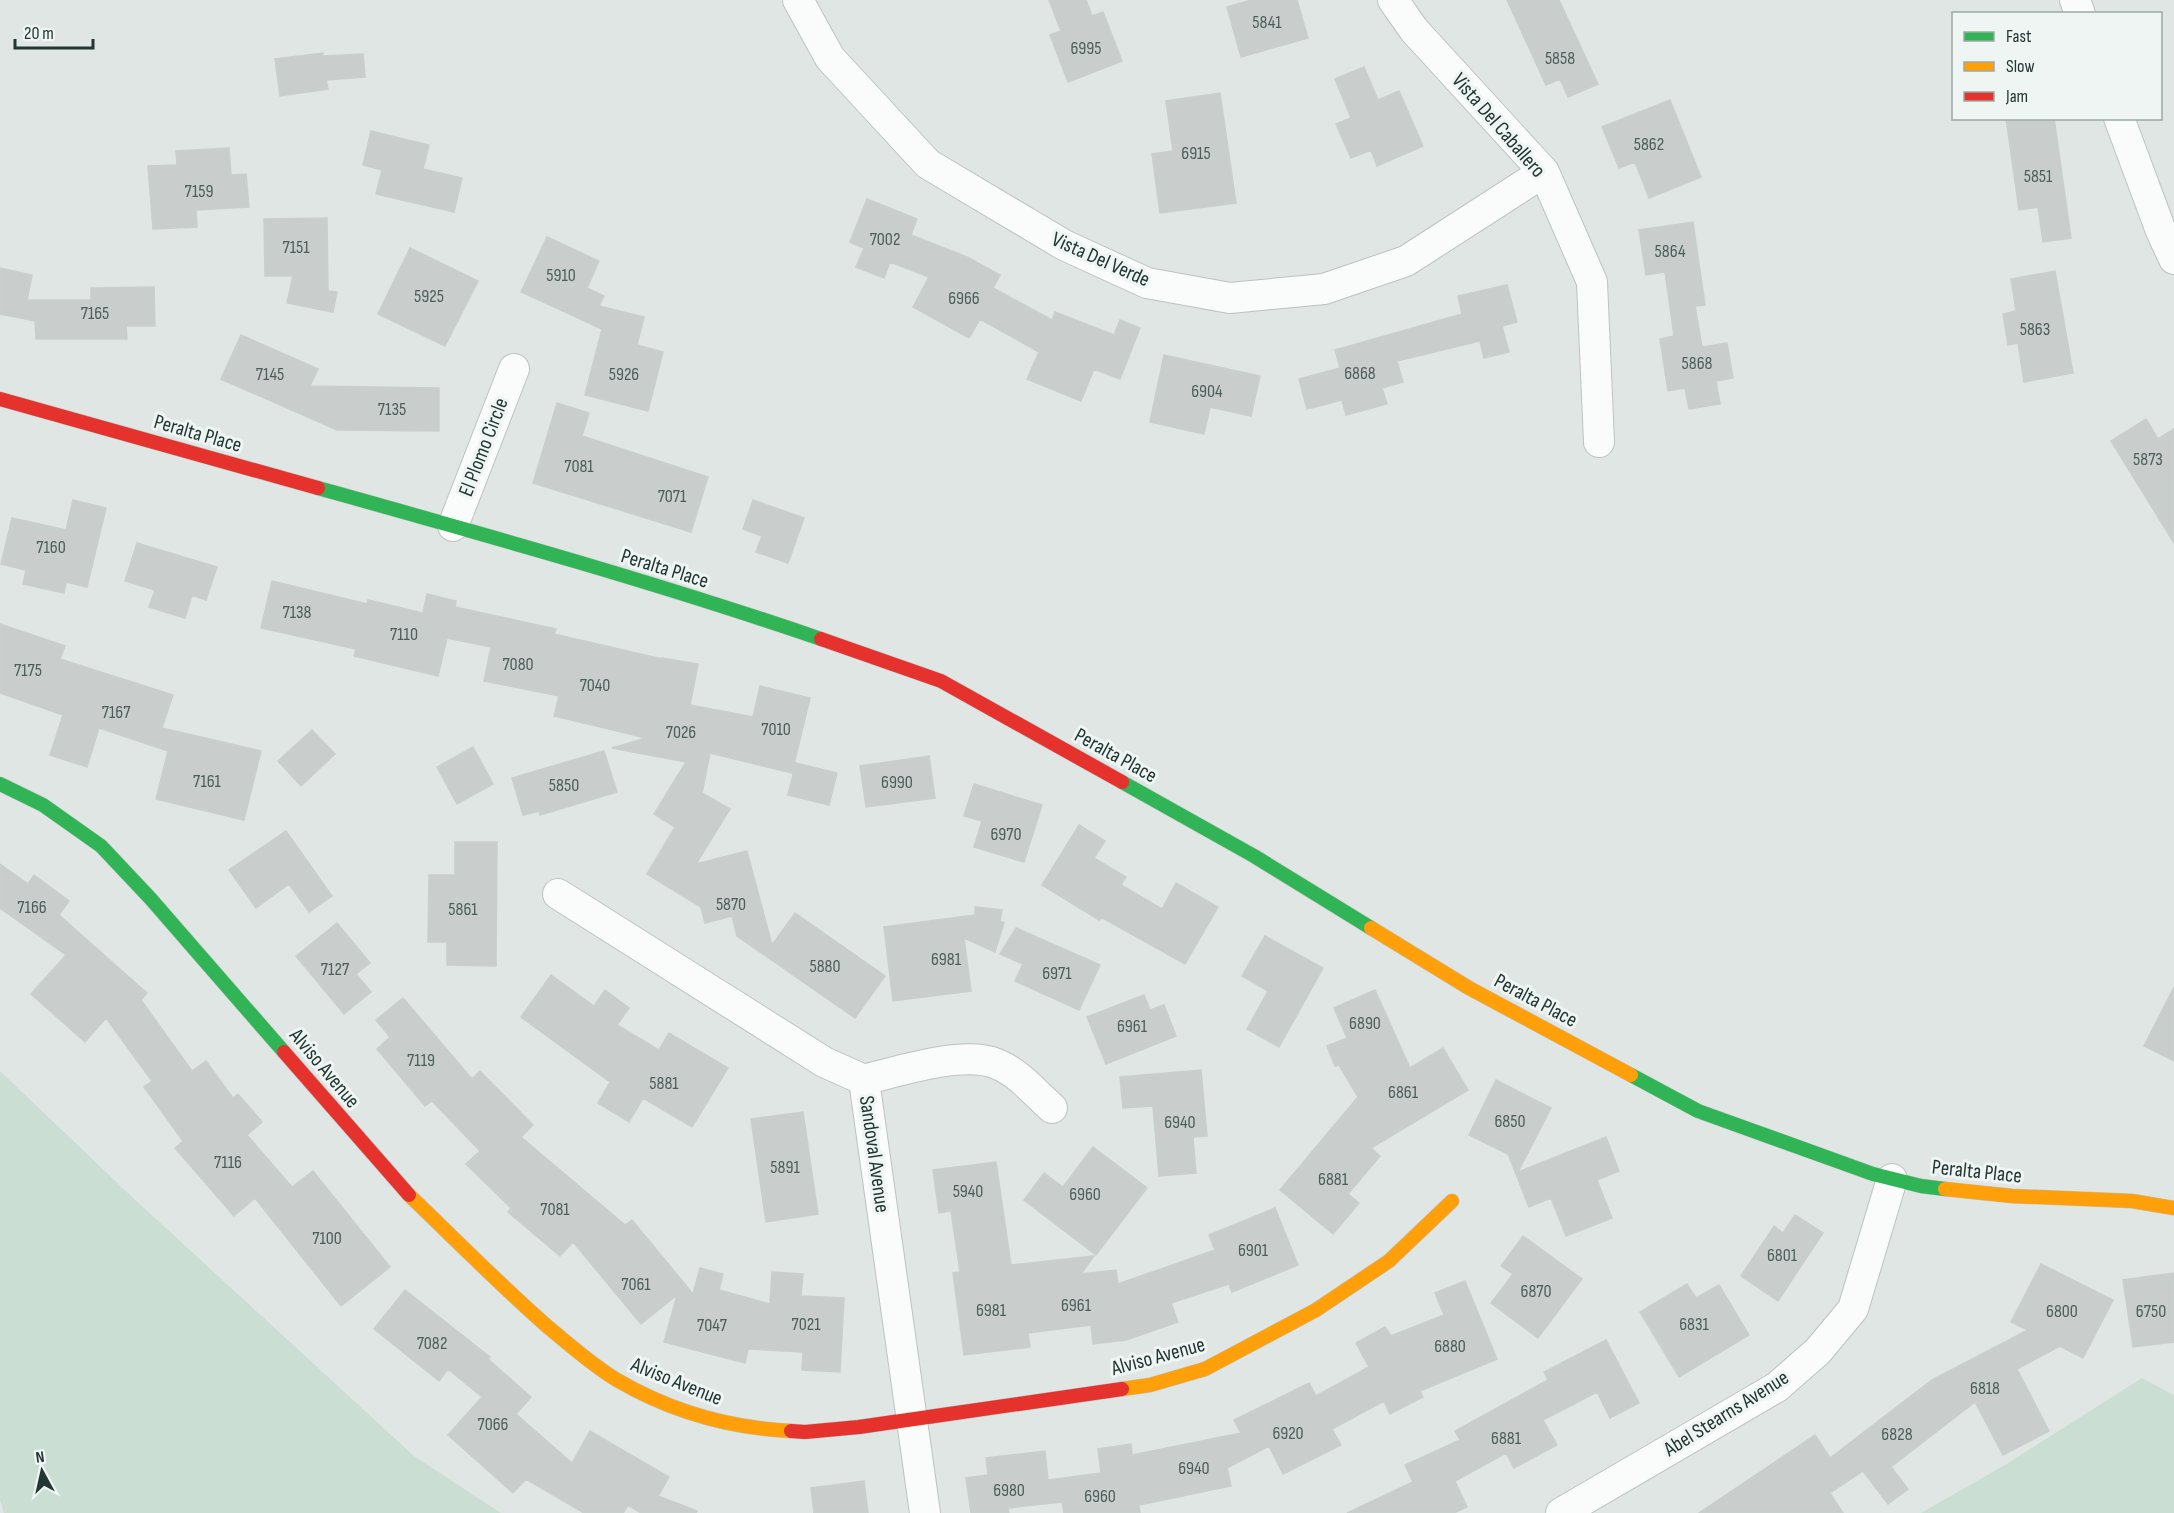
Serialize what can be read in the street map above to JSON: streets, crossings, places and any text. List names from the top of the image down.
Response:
{
  "streets": {
    "street": [
      "Vista Del Caballero",
      "Vista Del Verde",
      "Peralta Place",
      "El Plomo Circle",
      "Alviso Avenue",
      "Sandoval Avenue",
      "Abel Stearns Avenue"
    ]
  },
  "crossings": [
    ["Vista Del Caballero", "Vista Del Verde"],
    ["Peralta Place", "El Plomo Circle"],
    ["Peralta Place", "Abel Stearns Avenue"],
    ["Alviso Avenue", "Sandoval Avenue"]
  ],
  "house_numbers": [
    "5841",
    "6995",
    "5858",
    "5862",
    "6915",
    "5851",
    "7159",
    "7002",
    "7151",
    "5864",
    "5910",
    "5925",
    "6966",
    "7165",
    "5863",
    "5868",
    "6868",
    "7145",
    "5926",
    "6904",
    "7135",
    "5873",
    "7081",
    "7071",
    "7160",
    "7138",
    "7110",
    "7080",
    "7175",
    "7040",
    "7167",
    "7010",
    "7026",
    "7161",
    "6990",
    "5850",
    "6970",
    "5870",
    "7166",
    "5861",
    "6981",
    "5880",
    "7127",
    "6971",
    "6890",
    "6961",
    "7119",
    "5881",
    "6861",
    "6850",
    "6940",
    "7116",
    "5891",
    "6881",
    "5940",
    "6960",
    "7081",
    "7100",
    "6901",
    "6801",
    "7061",
    "6870",
    "6961",
    "6981",
    "6800",
    "6750",
    "7021",
    "6831",
    "7047",
    "7082",
    "6880",
    "6818",
    "7066",
    "6920",
    "6828",
    "6881",
    "6940",
    "6980",
    "6960"
  ],
  "legend": ["Fast", "Slow", "Jam"],
  "scale_bar": "20 m",
  "north": "top"
}
